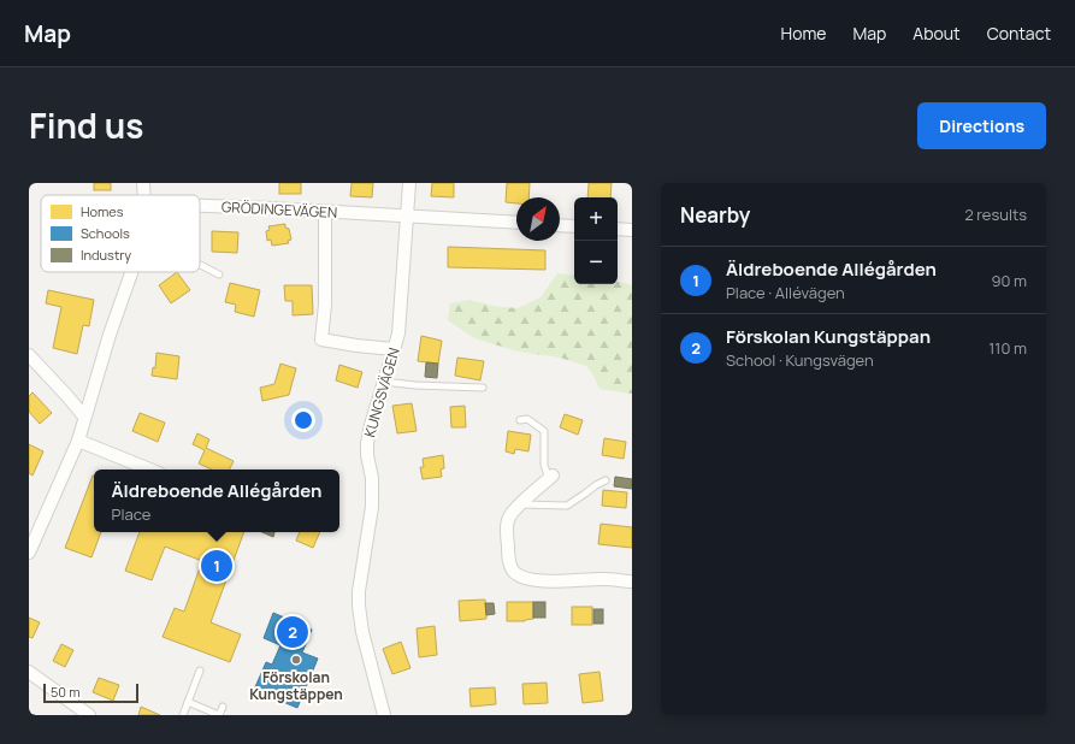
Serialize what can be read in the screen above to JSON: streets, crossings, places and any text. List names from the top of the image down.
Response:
{
  "streets": {
    "street": ["GRÖDINGEVÄGEN", "KUNGSVÄGEN"]
  },
  "crossings": [
    ["GRÖDINGEVÄGEN", "KUNGSVÄGEN"]
  ],
  "places": ["Förskolan Kungstäppen"],
  "legend": ["Homes", "Schools", "Industry"],
  "scale_bar": "50 m",
  "north": "top right",
  "page": {
    "header": "Map",
    "nav": [
      "Home",
      "Map",
      "About",
      "Contact"
    ],
    "title": "Find us",
    "buttons": "Directions",
    "heading": ["Nearby", "2 results"],
    "map_buttons": ["+", "−"],
    "list": [
      {
        "mark": "1",
        "name": "Äldreboende Allégården",
        "note": "Place · Allévägen",
        "value": "90 m"
      },
      {
        "mark": "2",
        "name": "Förskolan Kungstäppan",
        "note": "School · Kungsvägen",
        "value": "110 m"
      }
    ],
    "popup": ["Äldreboende Allégården", "Place"],
    "pins": ["1", "2"],
    "scale": "50 m"
  }
}
